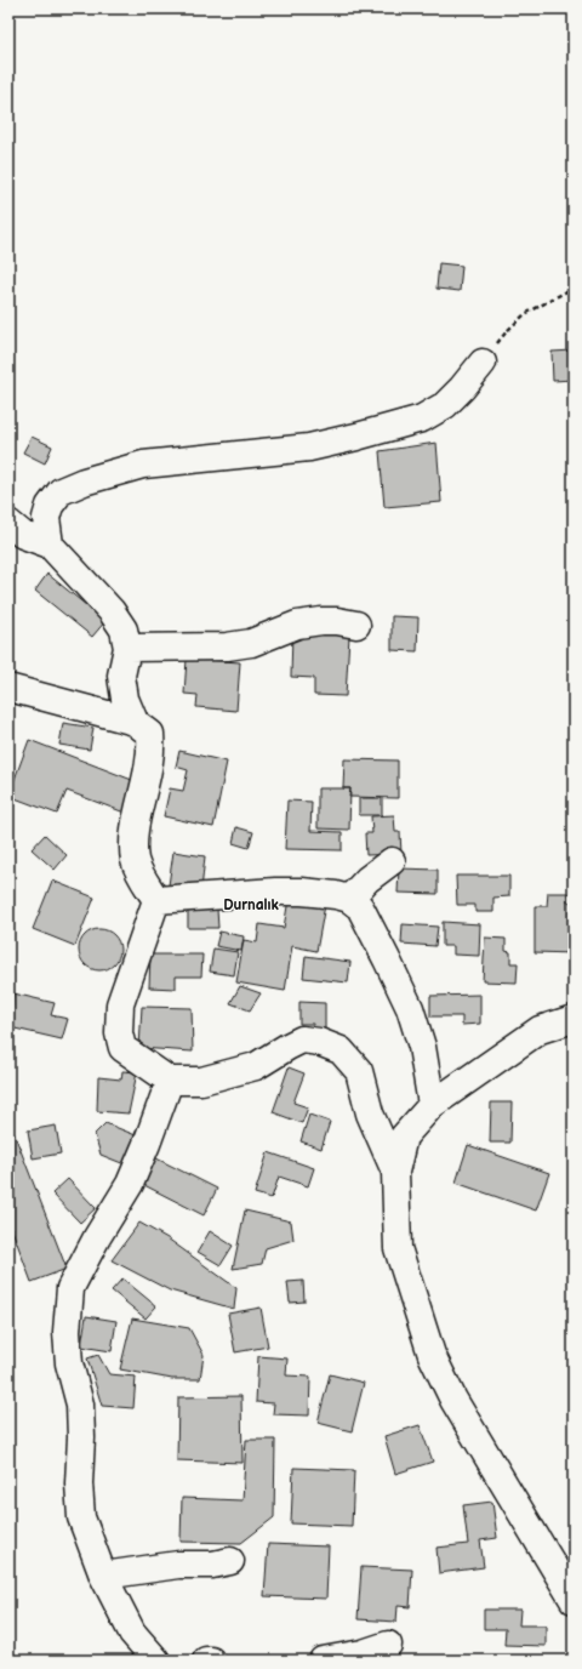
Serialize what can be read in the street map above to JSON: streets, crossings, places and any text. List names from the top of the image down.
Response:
{
  "districts": ["Durnalık"]
}
